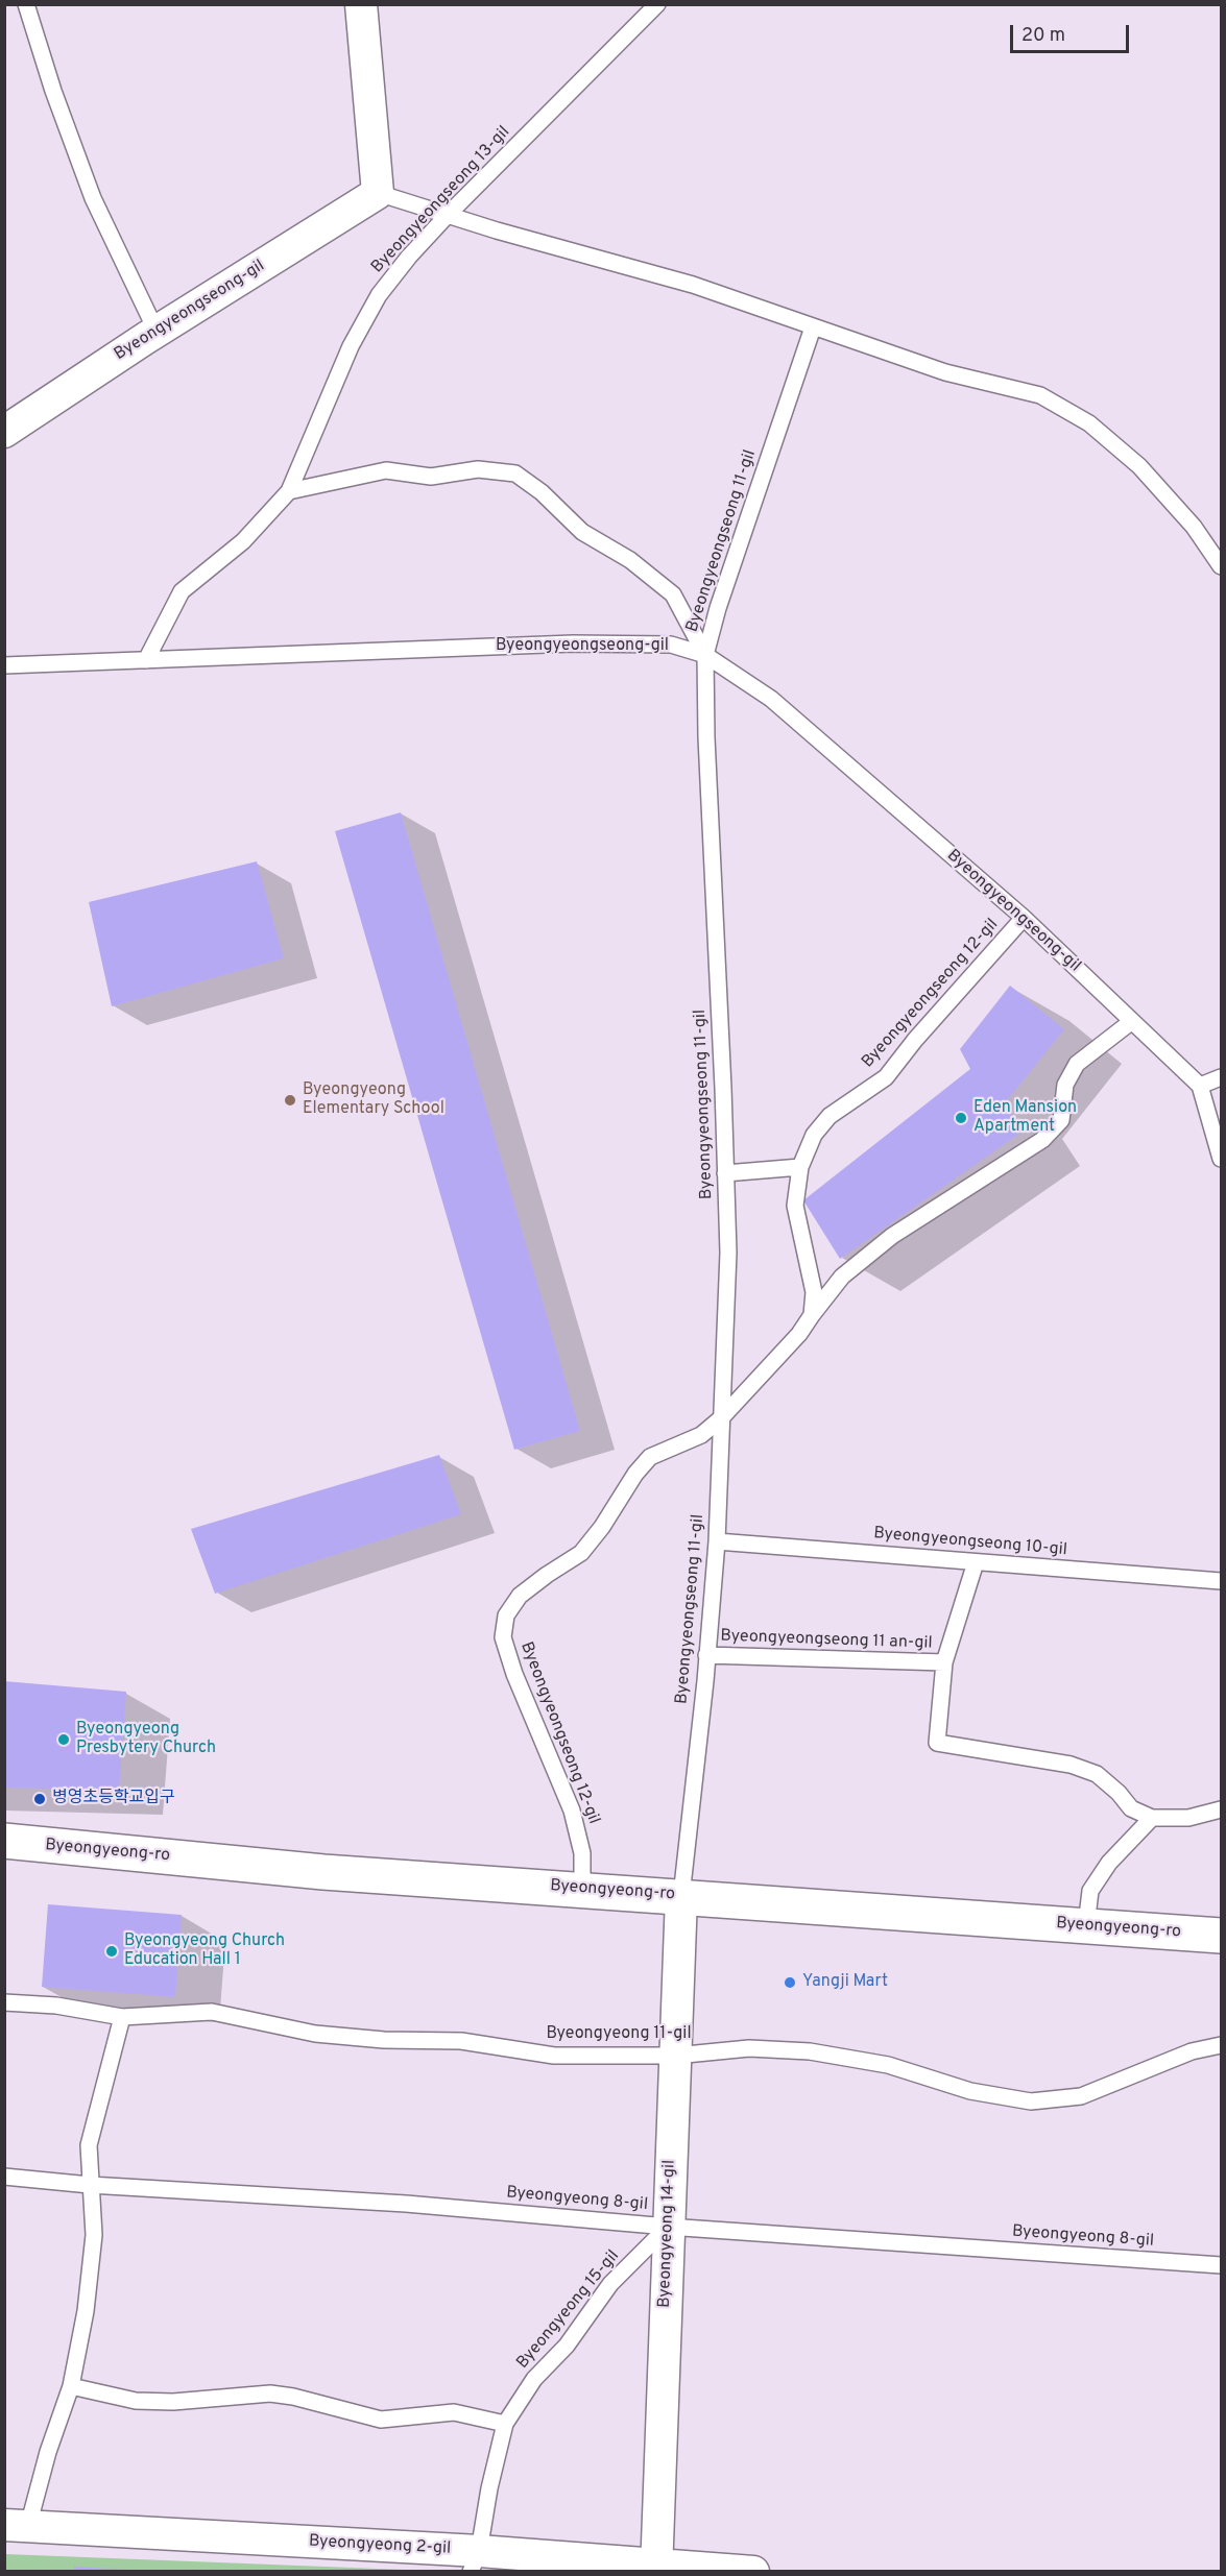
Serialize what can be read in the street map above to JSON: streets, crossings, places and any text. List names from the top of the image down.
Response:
{
  "streets": {
    "street": [
      "Byeongyeongseong-gil",
      "Byeongyeong-ro",
      "Byeongyeong 14-gil",
      "Byeongyeong 2-gil"
    ],
    "lane": [
      "Byeongyeongseong 13-gil",
      "Byeongyeongseong 11-gil",
      "Byeongyeongseong 12-gil",
      "Byeongyeongseong 10-gil",
      "Byeongyeongseong 11 an-gil",
      "Byeongyeong 11-gil",
      "Byeongyeong 8-gil",
      "Byeongyeong 15-gil"
    ]
  },
  "crossings": [
    ["Byeongyeongseong 13-gil", "Byeongyeongseong-gil"],
    ["Byeongyeongseong-gil", "Byeongyeongseong 11-gil"],
    ["Byeongyeongseong-gil", "Byeongyeongseong 12-gil"],
    ["Byeongyeongseong 11-gil", "Byeongyeongseong 12-gil"],
    ["Byeongyeongseong 11-gil", "Byeongyeongseong 10-gil"],
    ["Byeongyeongseong 11-gil", "Byeongyeongseong 11 an-gil"],
    ["Byeongyeongseong 11-gil", "Byeongyeong-ro"],
    ["Byeongyeongseong 11-gil", "Byeongyeong 14-gil"],
    ["Byeongyeongseong 12-gil", "Byeongyeong-ro"],
    ["Byeongyeongseong 10-gil", "Byeongyeongseong 11 an-gil"],
    ["Byeongyeong-ro", "Byeongyeong 14-gil"],
    ["Byeongyeong 11-gil", "Byeongyeong 14-gil"],
    ["Byeongyeong 8-gil", "Byeongyeong 14-gil"],
    ["Byeongyeong 8-gil", "Byeongyeong 15-gil"],
    ["Byeongyeong 14-gil", "Byeongyeong 15-gil"],
    ["Byeongyeong 14-gil", "Byeongyeong 2-gil"],
    ["Byeongyeong 15-gil", "Byeongyeong 2-gil"]
  ],
  "places": [
    "Byeongyeong Elementary School",
    "Eden Mansion Apartment",
    "Byeongyeong Presbytery Church",
    "병영초등학교입구",
    "Byeongyeong Church Education Hall 1",
    "Yangji Mart"
  ],
  "scale_bar": "20 m"
}
